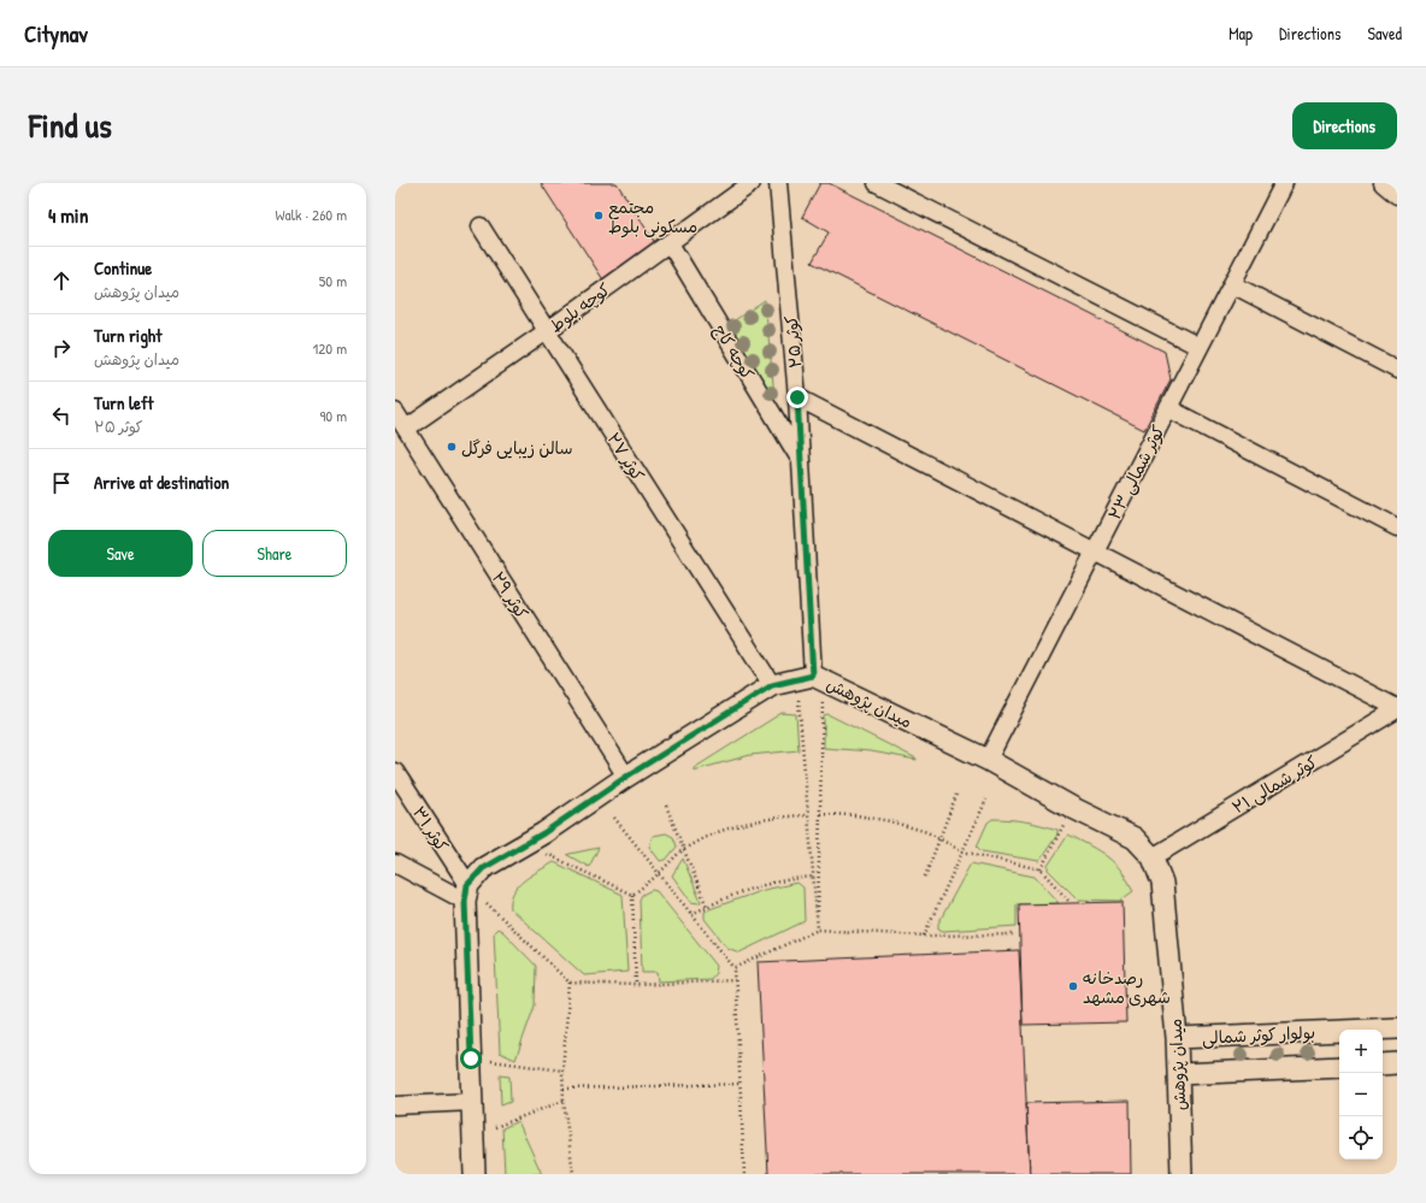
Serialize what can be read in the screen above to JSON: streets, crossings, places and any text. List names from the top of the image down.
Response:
{
  "streets": {
    "street": [
      "کوچه بلوط",
      "کوثر ۲۵",
      "کوچه کاج",
      "کوثر ۲۷",
      "کوثر شمالی ۲۳",
      "کوثر ۲۹",
      "میدان پژوهش",
      "کوثر شمالی ۲۱",
      "کوثر ۳۱",
      "بولوار کوثر شمالی"
    ]
  },
  "crossings": [
    ["کوچه بلوط", "کوچه کاج"],
    ["کوچه بلوط", "کوثر ۲۷"],
    ["کوچه بلوط", "کوثر ۲۹"],
    ["کوثر ۲۵", "کوچه کاج"],
    ["کوثر ۲۵", "میدان پژوهش"],
    ["کوثر شمالی ۲۳", "میدان پژوهش"],
    ["میدان پژوهش", "کوثر شمالی ۲۱"],
    ["میدان پژوهش", "بولوار کوثر شمالی"]
  ],
  "places": ["مجتمع مسکونی بلوط", "سالن زیبایی فرگل", "رصدخانه شهری مشهد"],
  "page": {
    "header": "Citynav",
    "nav": ["Map", "Directions", "Saved"],
    "title": "Find us",
    "buttons": [
      "Directions",
      ["Save", "Share"]
    ],
    "heading": ["4 min", "Walk · 260 m"],
    "list": [
      ["Continue", "میدان پژوهش", "50 m"],
      ["Turn right", "میدان پژوهش", "120 m"],
      ["Turn left", "کوثر ۲۵", "90 m"],
      "Arrive at destination"
    ],
    "map_buttons": ["+", "−"]
  }
}
